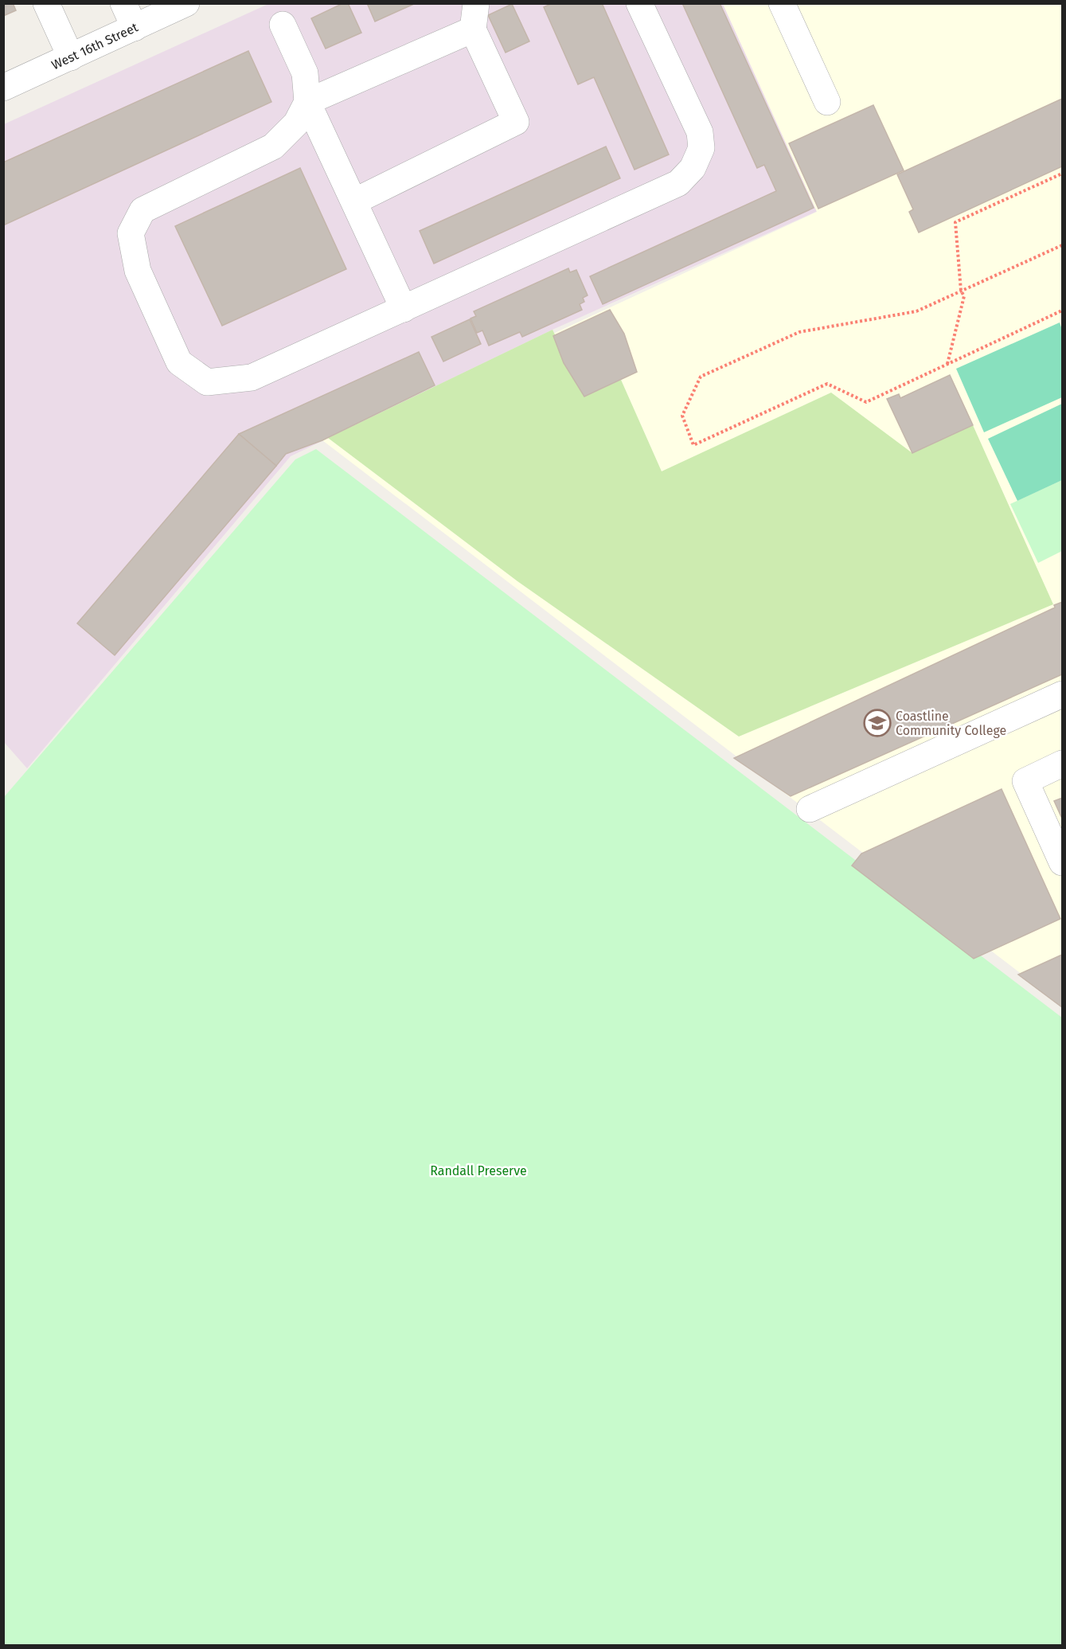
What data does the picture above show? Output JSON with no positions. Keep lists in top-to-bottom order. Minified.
{"streets":{"street":["West 16th Street"]},"parks":["Randall Preserve"],"places":{"school or university":["Coastline Community College"]}}
